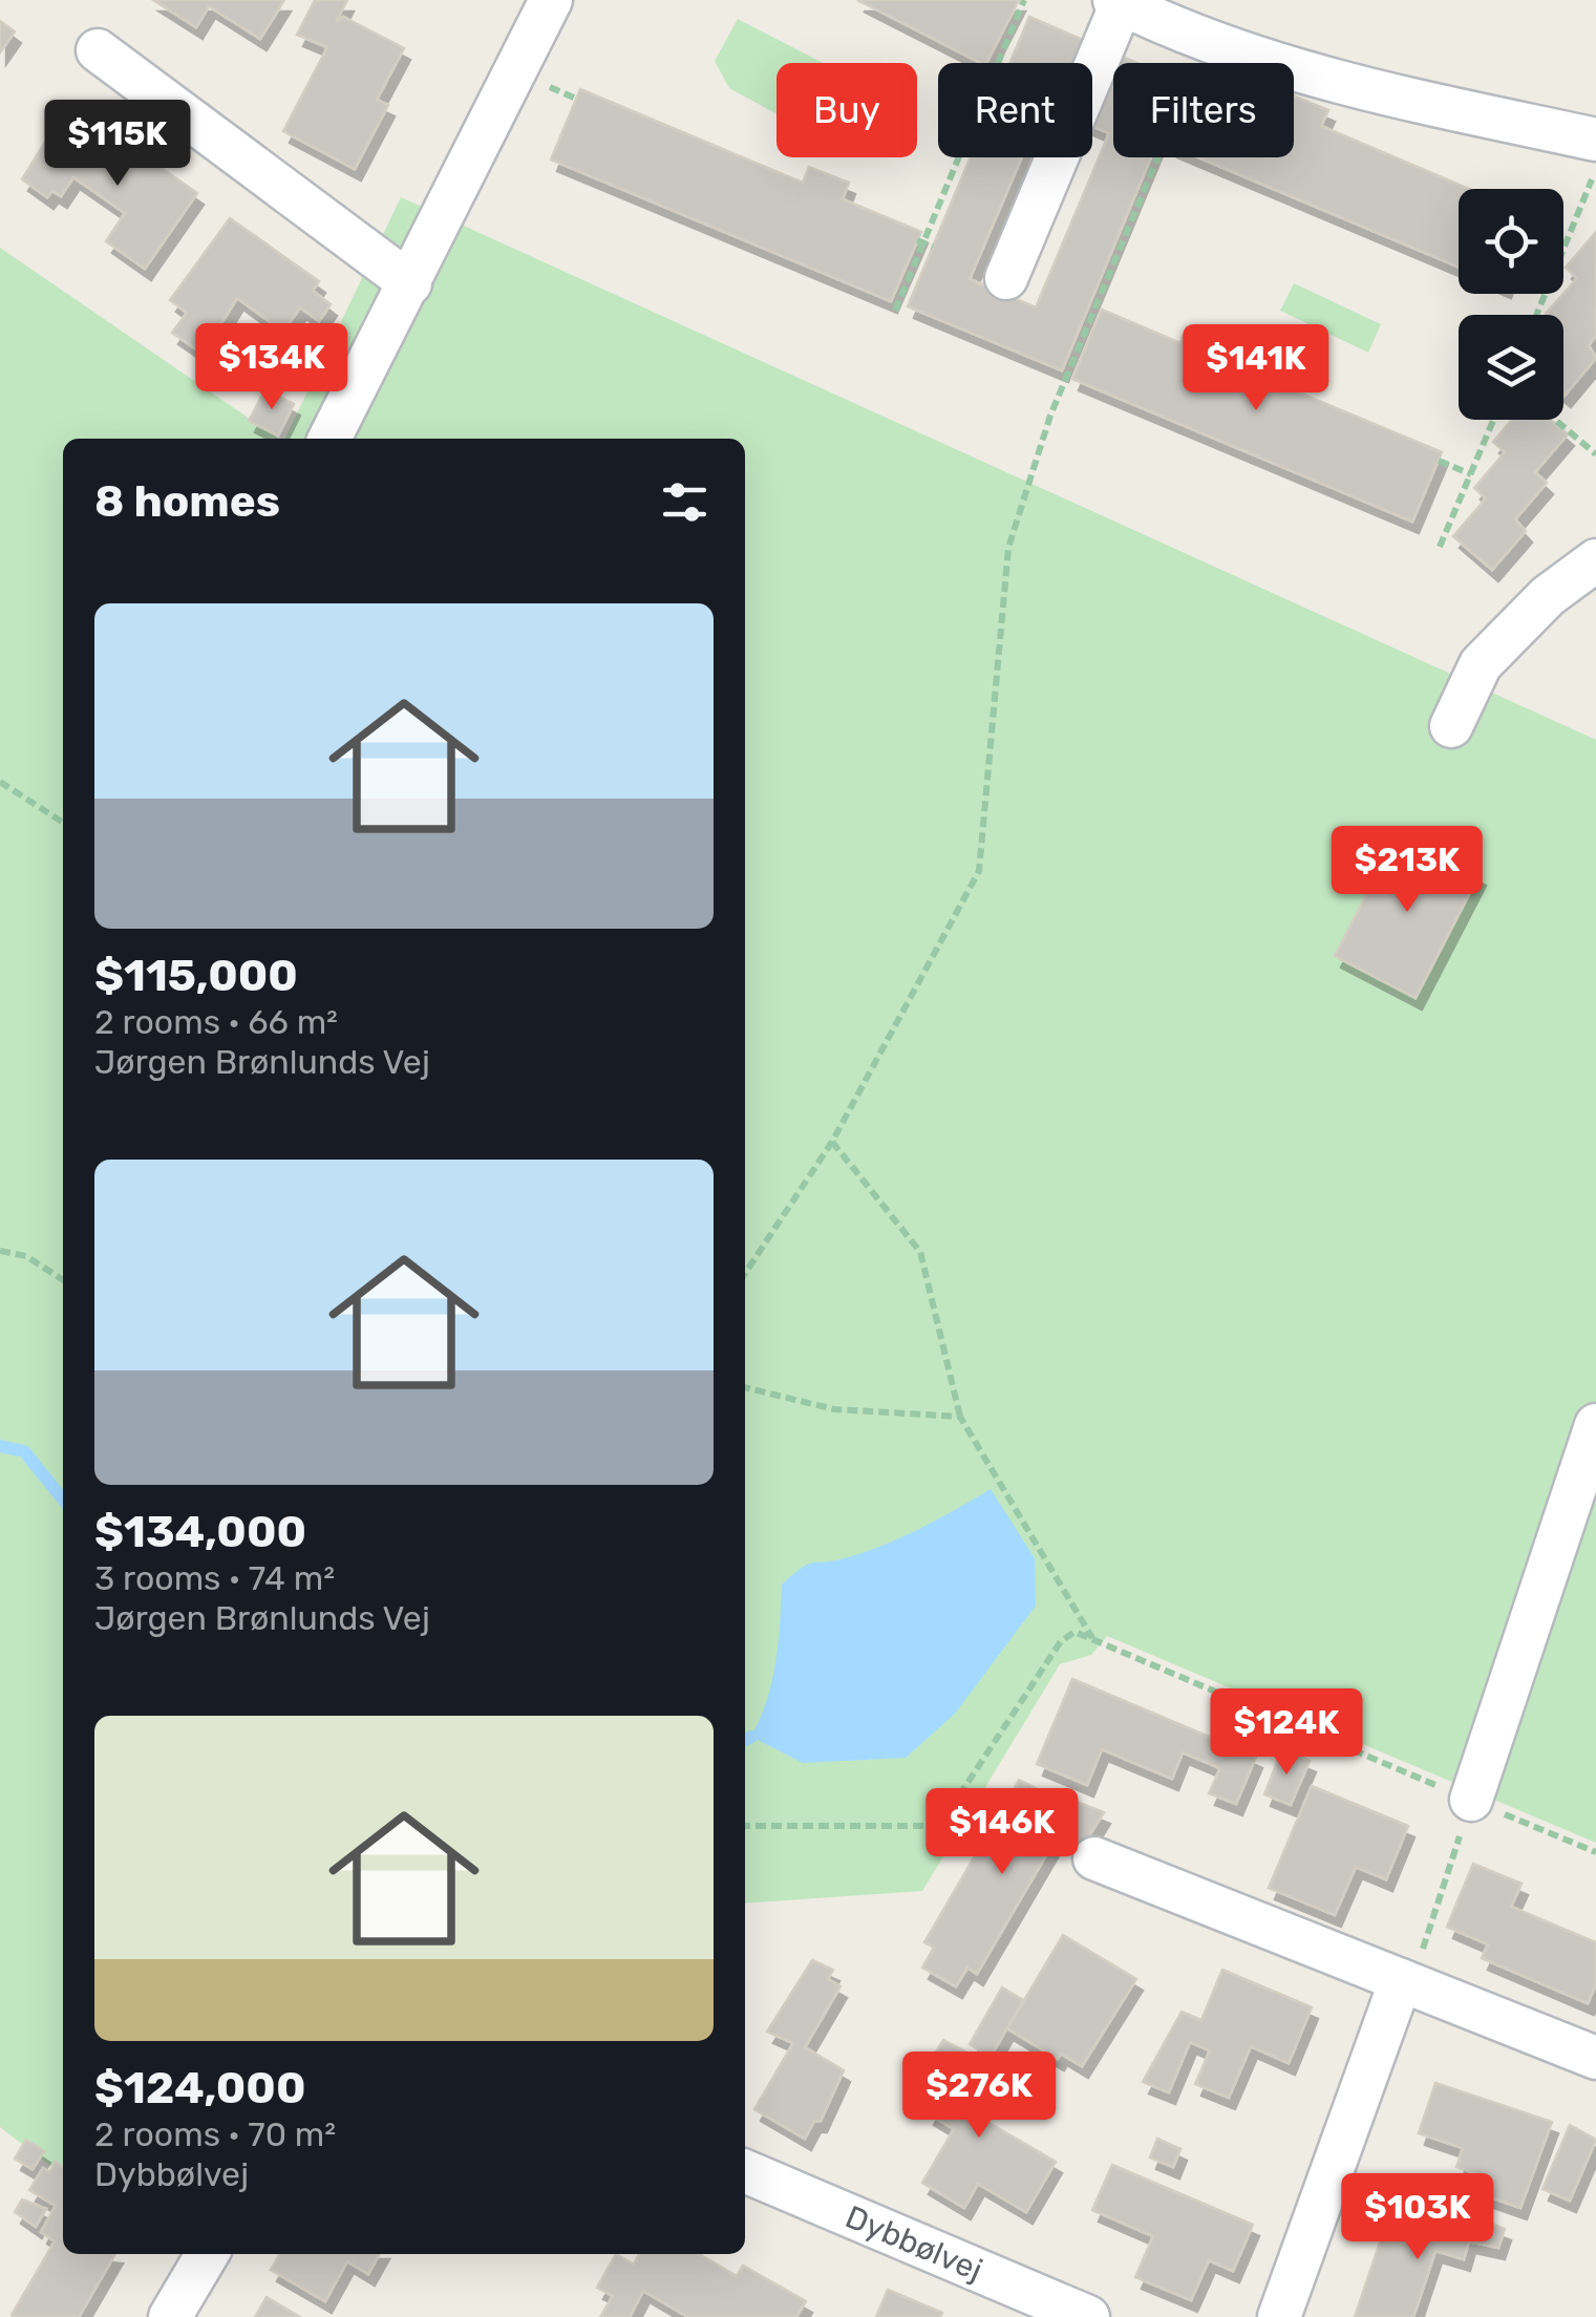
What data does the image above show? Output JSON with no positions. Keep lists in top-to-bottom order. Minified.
{"streets":{"street":["Dybbølvej"]},"page":{"chip":["Buy","Rent","Filters"],"price":["$115K","$134K","$141K","$213K","$124K","$146K","$276K","$103K"],"heading":"8 homes","list":[{"name":"$115,000","note":"2 rooms · 66 m² · Jørgen Brønlunds Vej"},{"name":"$134,000","note":"3 rooms · 74 m² · Jørgen Brønlunds Vej"},{"name":"$124,000","note":"2 rooms · 70 m² · Dybbølvej"}]}}
